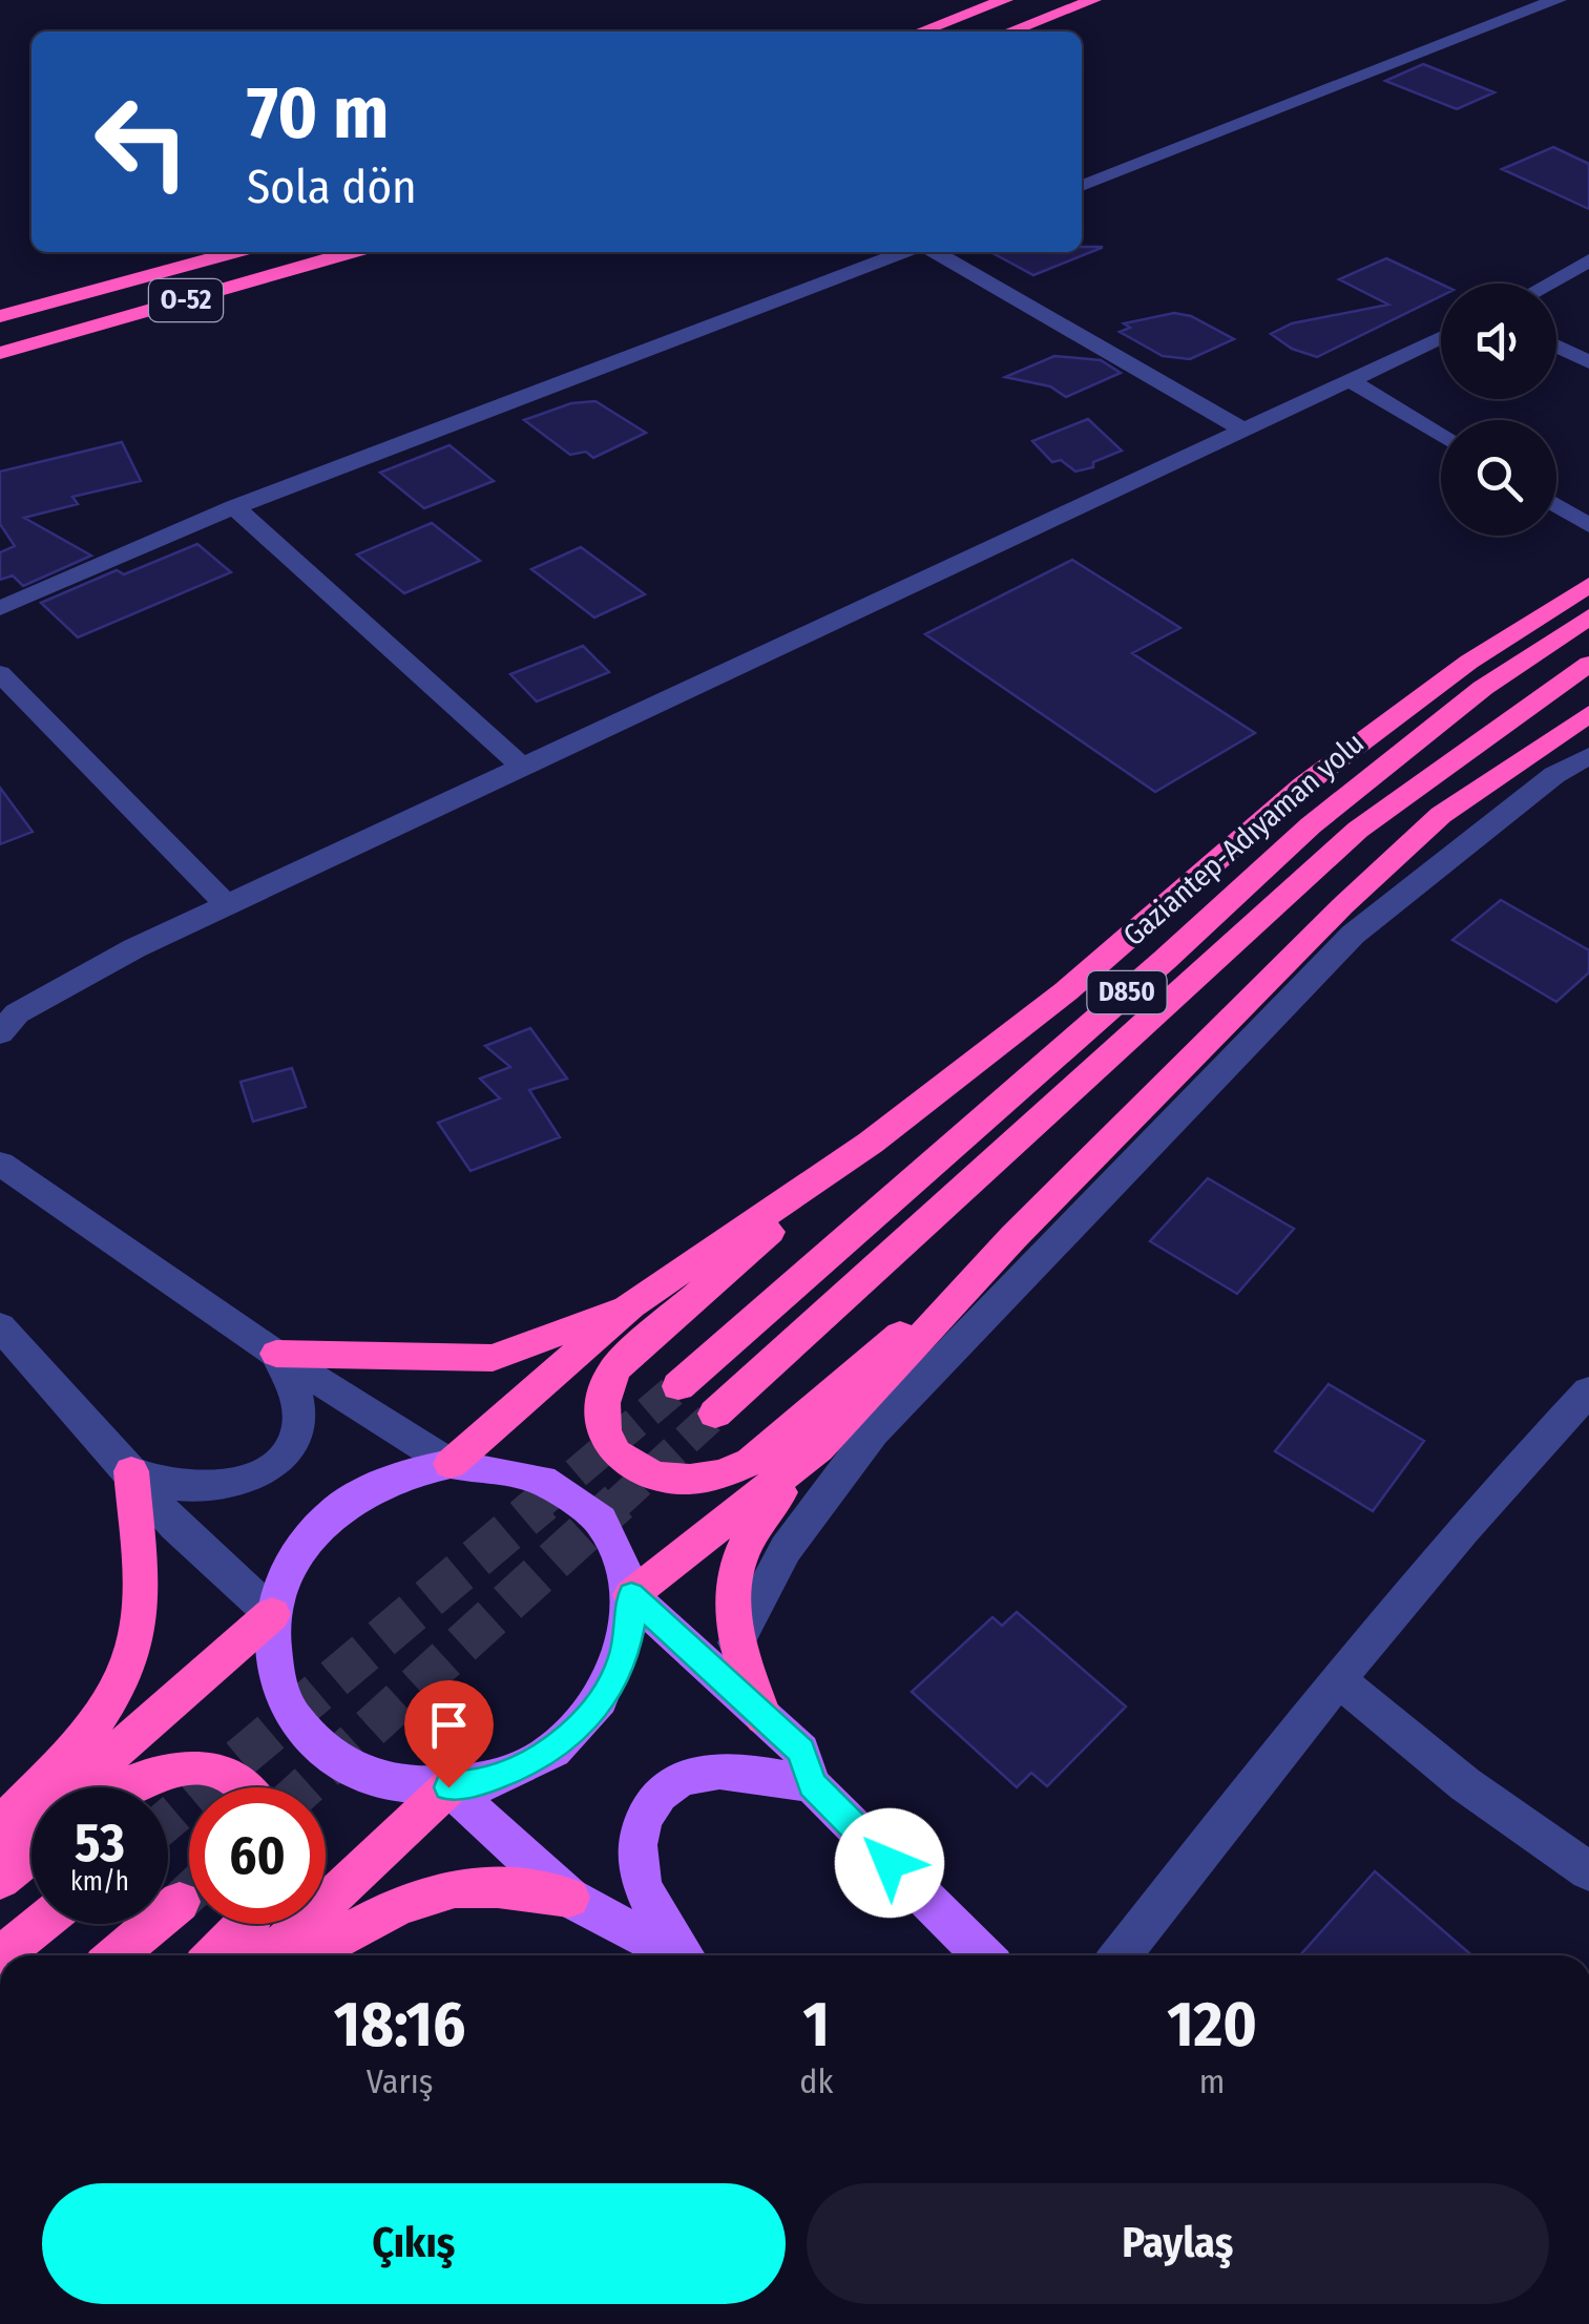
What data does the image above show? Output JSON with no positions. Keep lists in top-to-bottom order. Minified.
{"streets":{"highway":["O-52","Gaziantep-Adıyaman yolu","D850"]},"page":{"turn":["70 m","Sola dön"],"speed":"53 km/h","limit":"60","eta":["18:16","Varış","1","dk","120","m"],"buttons":["Çıkış","Paylaş"]}}
